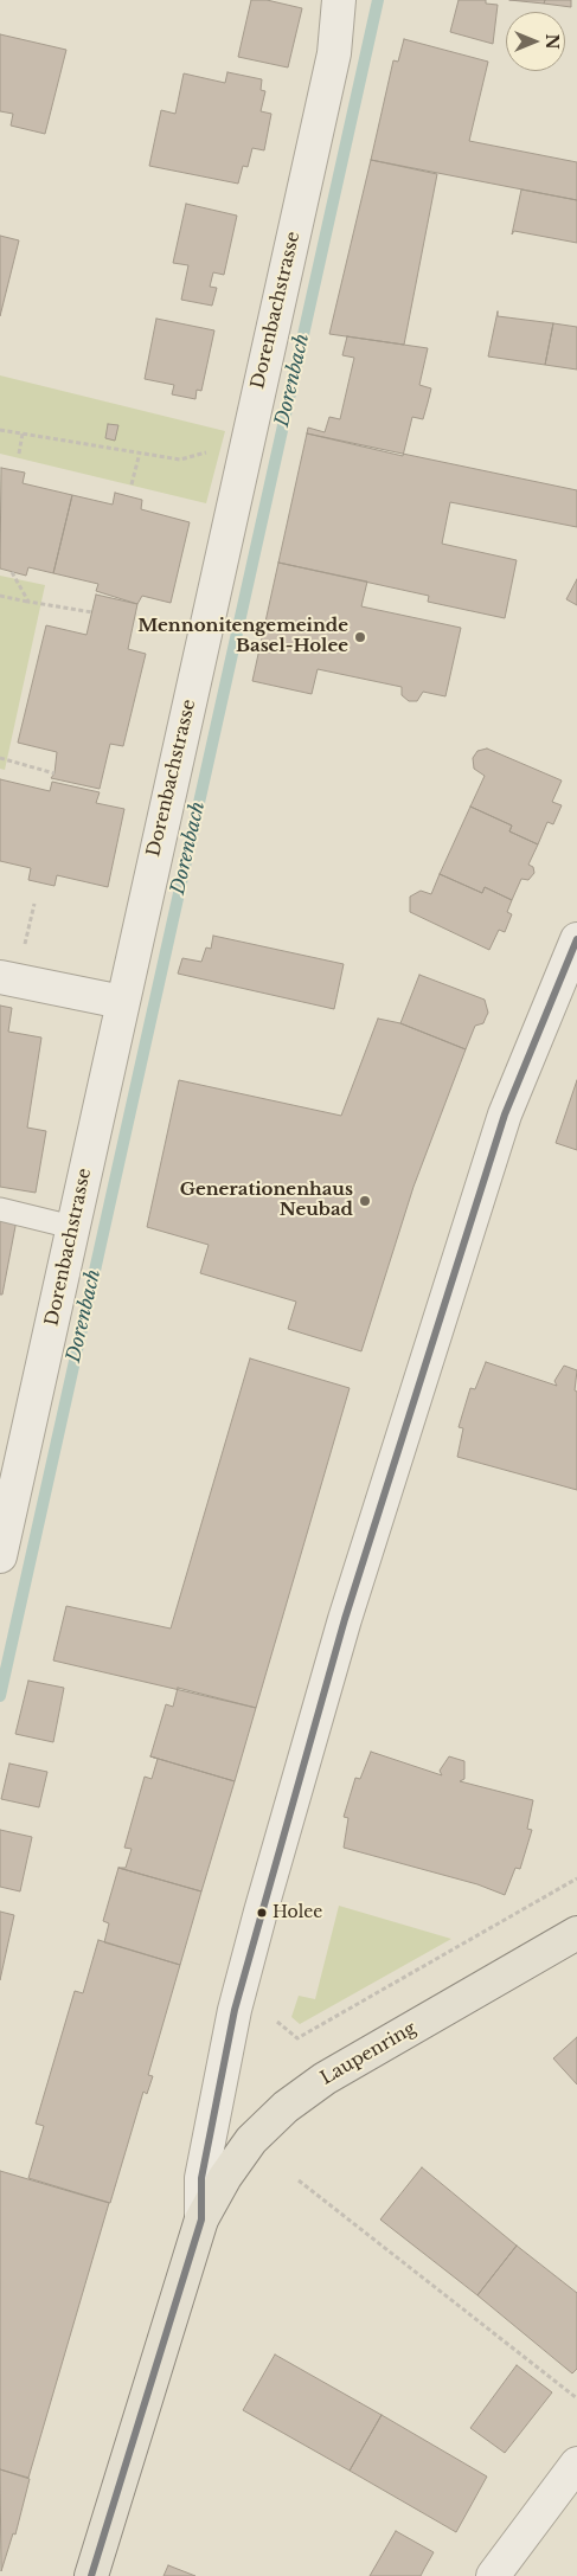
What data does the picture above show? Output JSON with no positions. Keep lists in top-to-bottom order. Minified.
{"streets":{"main road":["Laupenring"],"street":["Dorenbachstrasse"]},"water":["Dorenbach"],"places":["Mennonitengemeinde Basel-Holee","Generationenhaus Neubad","Holee"],"north":"right"}
